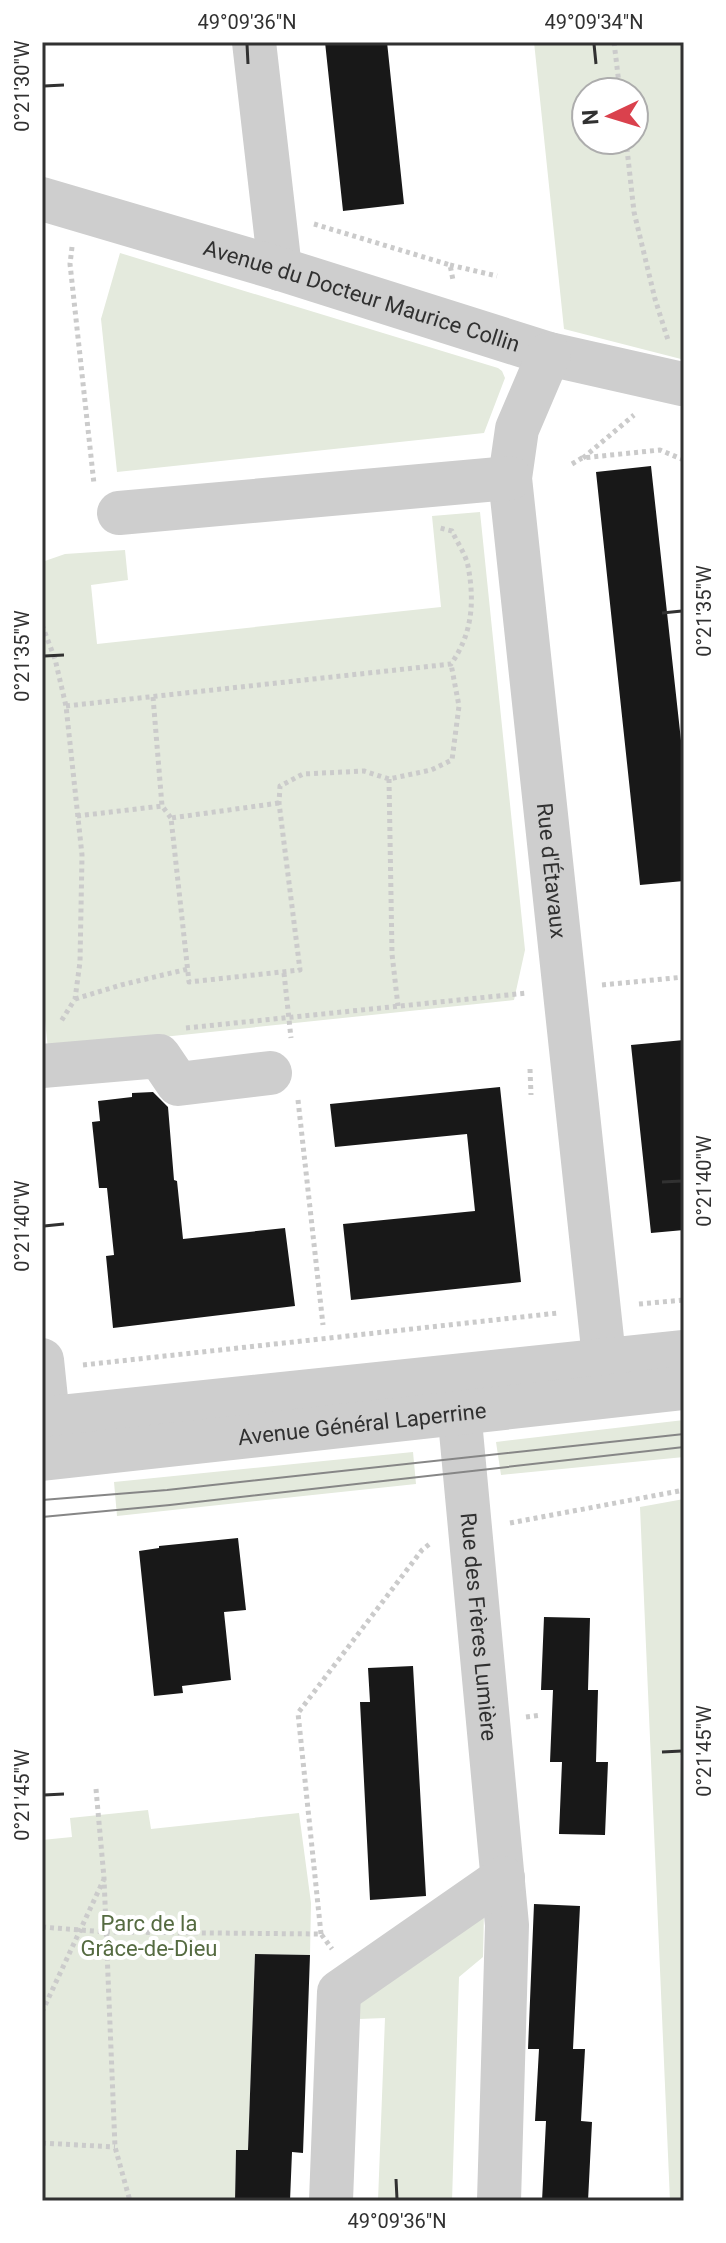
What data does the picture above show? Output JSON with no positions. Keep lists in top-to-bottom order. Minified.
{"streets":{"street":["Avenue du Docteur Maurice Collin","Rue d'Étavaux","Avenue Général Laperrine","Rue des Frères Lumière"]},"crossings":[["Avenue du Docteur Maurice Collin","Rue d'Étavaux"],["Rue d'Étavaux","Avenue Général Laperrine"],["Avenue Général Laperrine","Rue des Frères Lumière"]],"parks":["Parc de la Grâce-de-Dieu"],"north":"left","coordinates":["49°09'36\"N","49°09'34\"N","0°21'30\"W","0°21'35\"W","0°21'40\"W","0°21'45\"W"]}
